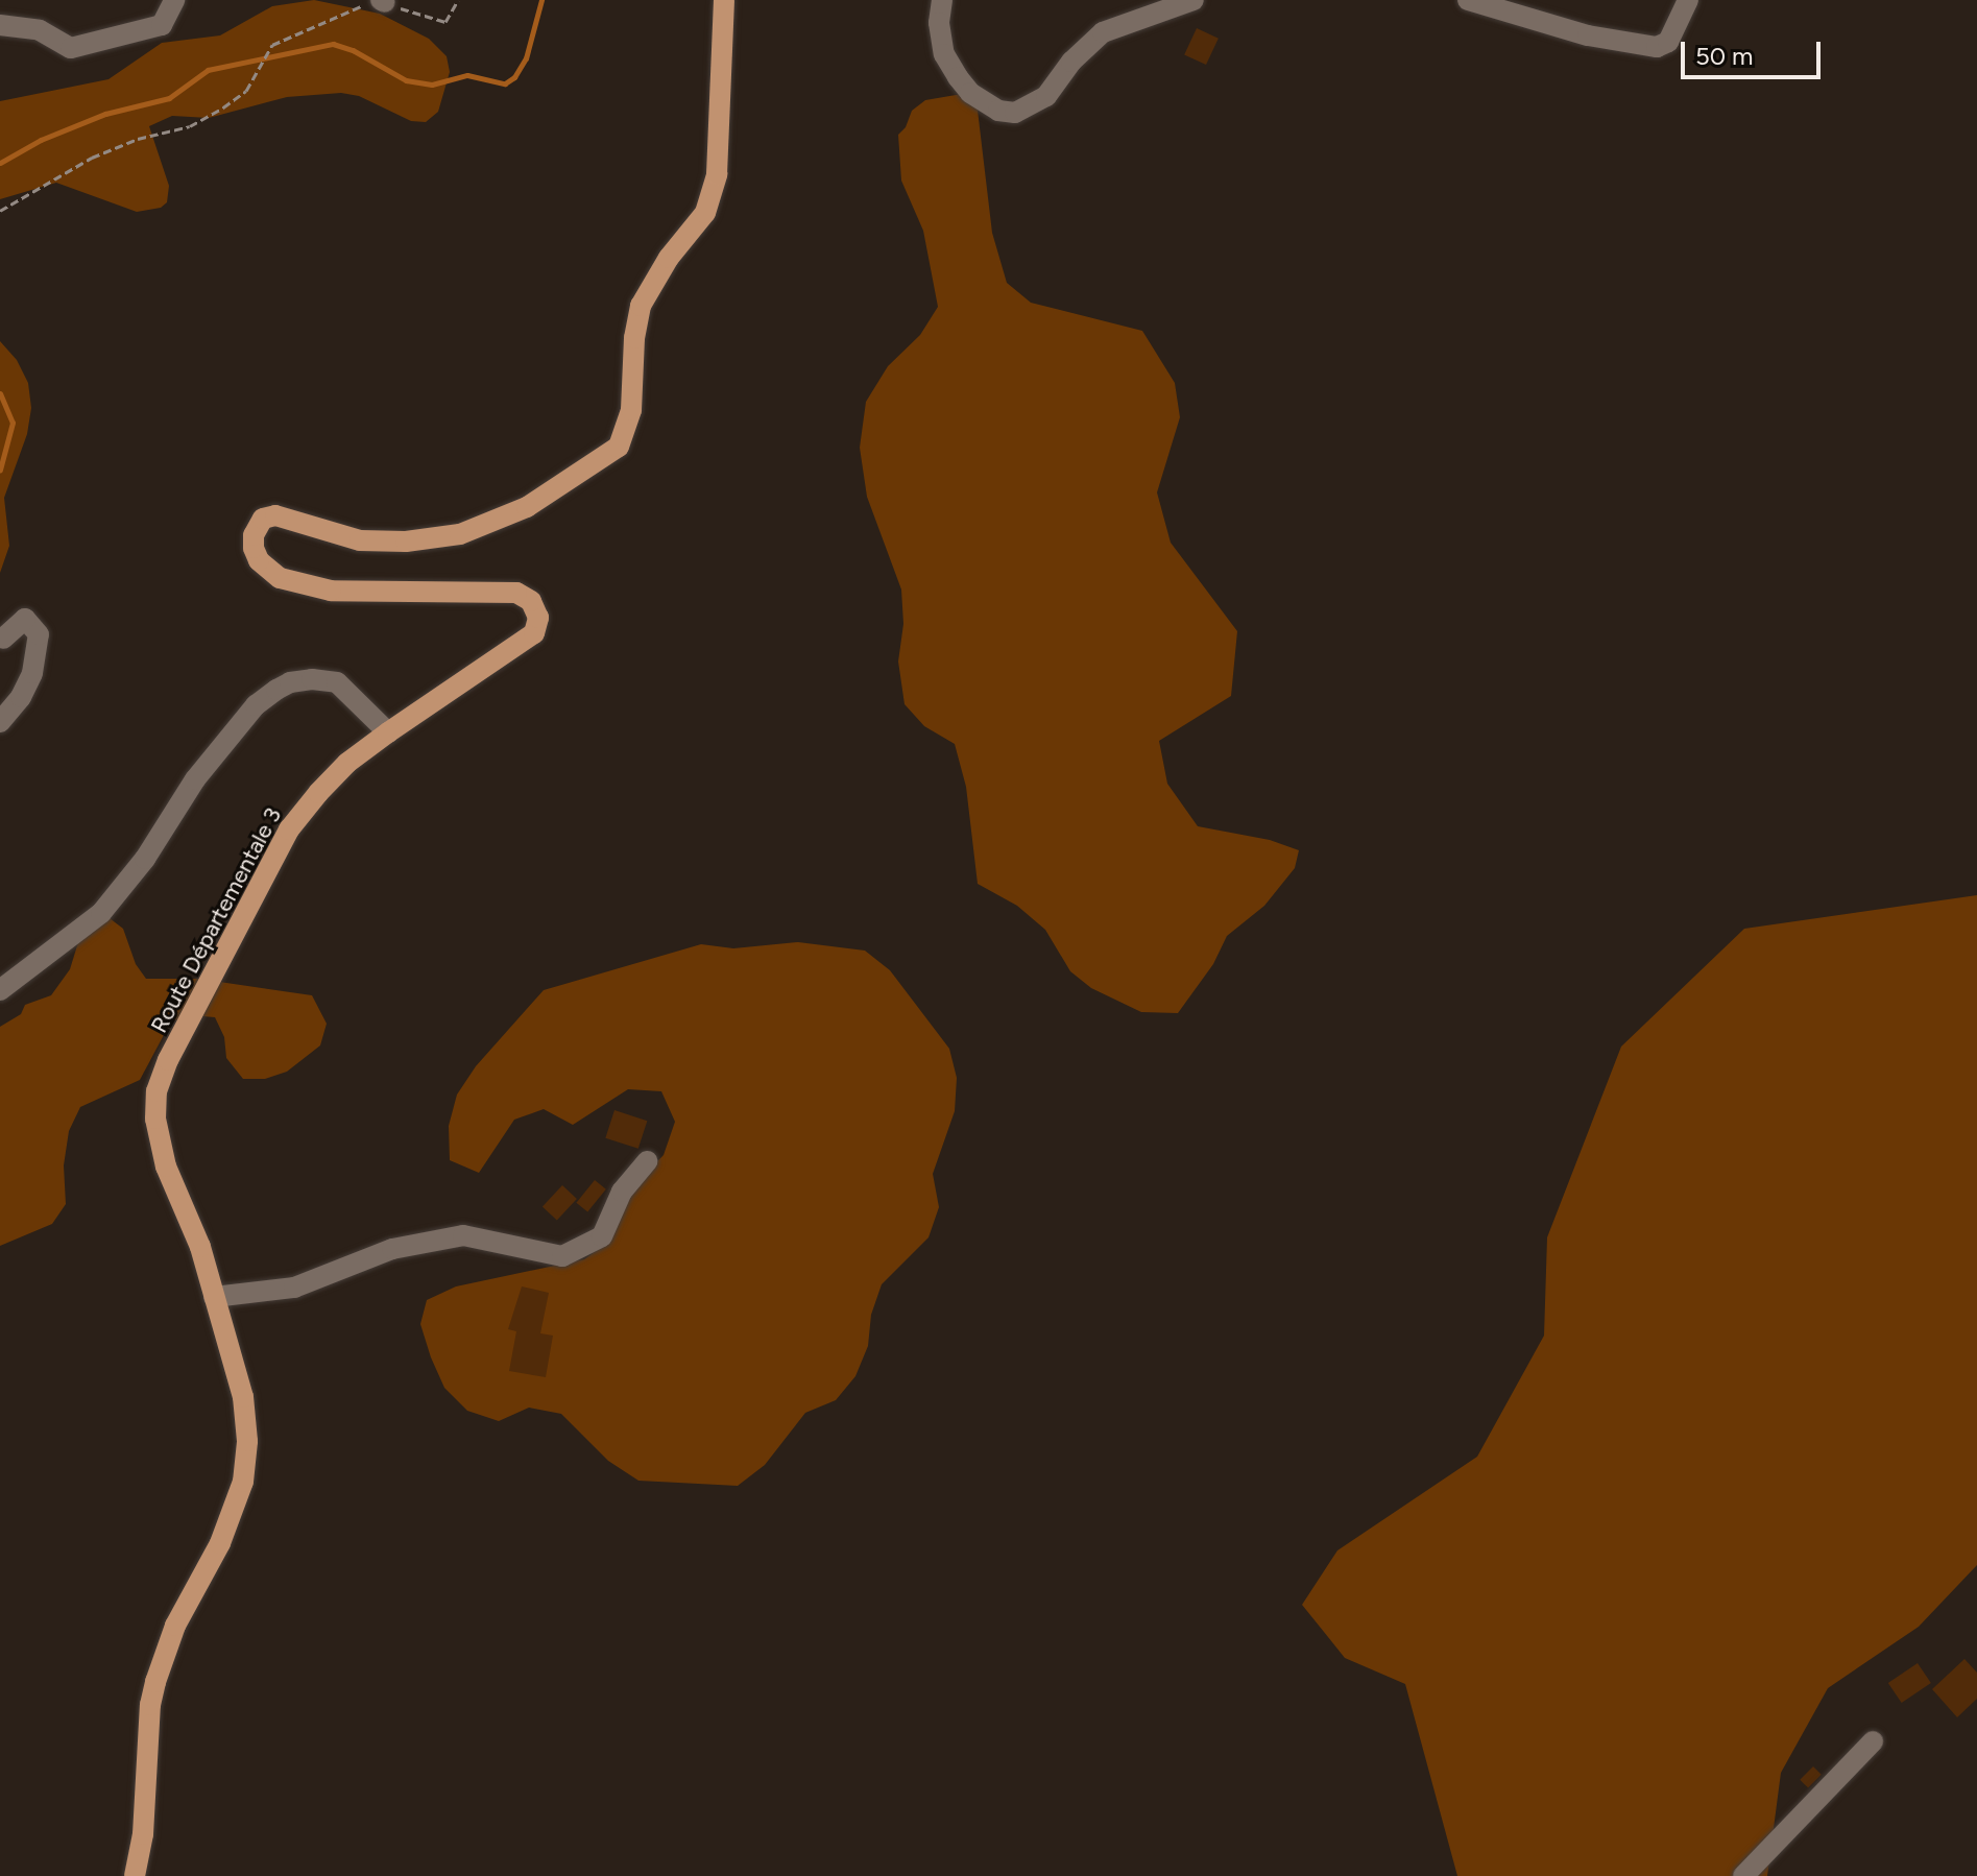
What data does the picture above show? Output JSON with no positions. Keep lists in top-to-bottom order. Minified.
{"streets":{"main road":["Route Départementale 3"]},"scale_bar":"50 m"}
